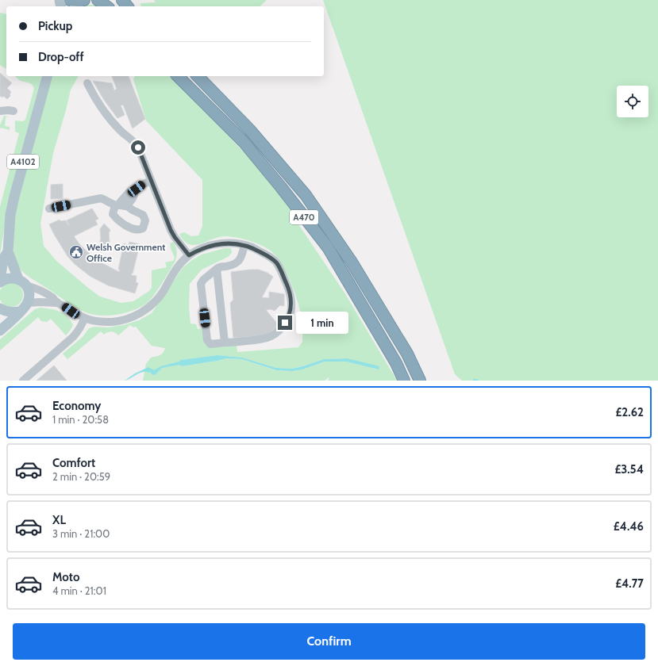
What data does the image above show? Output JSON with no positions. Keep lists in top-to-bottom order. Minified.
{"streets":{"highway":["A470"],"main road":["A4102"]},"places":{"public building":["Welsh Government Office"]},"page":{"banner":["Pickup","Drop-off"],"bubble":"1 min","list":[{"name":"Economy","note":"1 min · 20:58","value":"£2.62"},{"name":"Comfort","note":"2 min · 20:59","value":"£3.54"},{"name":"XL","note":"3 min · 21:00","value":"£4.46"},{"name":"Moto","note":"4 min · 21:01","value":"£4.77"}],"buttons":"Confirm"}}
